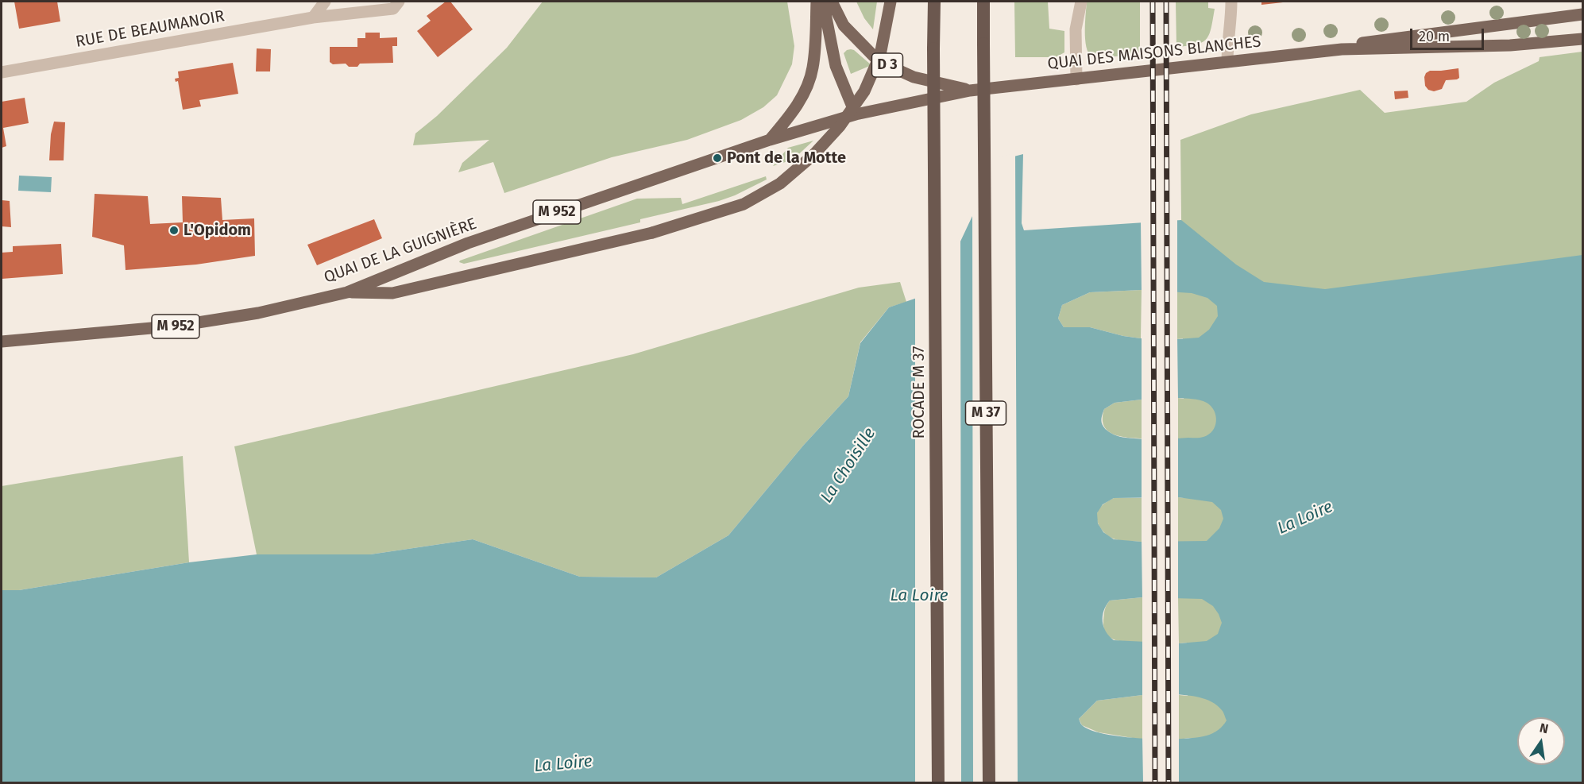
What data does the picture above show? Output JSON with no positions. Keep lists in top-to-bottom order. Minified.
{"streets":{"highway":["ROCADE M 37","M 37"],"main road":["QUAI DES MAISONS BLANCHES","D 3","M 952","QUAI DE LA GUIGNIÈRE"],"street":["RUE DE BEAUMANOIR"]},"crossings":[["QUAI DES MAISONS BLANCHES","D 3"],["QUAI DES MAISONS BLANCHES","M 952"],["D 3","M 952"],["M 952","QUAI DE LA GUIGNIÈRE"]],"water":["La Choisille","La Loire"],"places":["Pont de la Motte","L'Opidom"],"scale_bar":"20 m","north":"top"}
